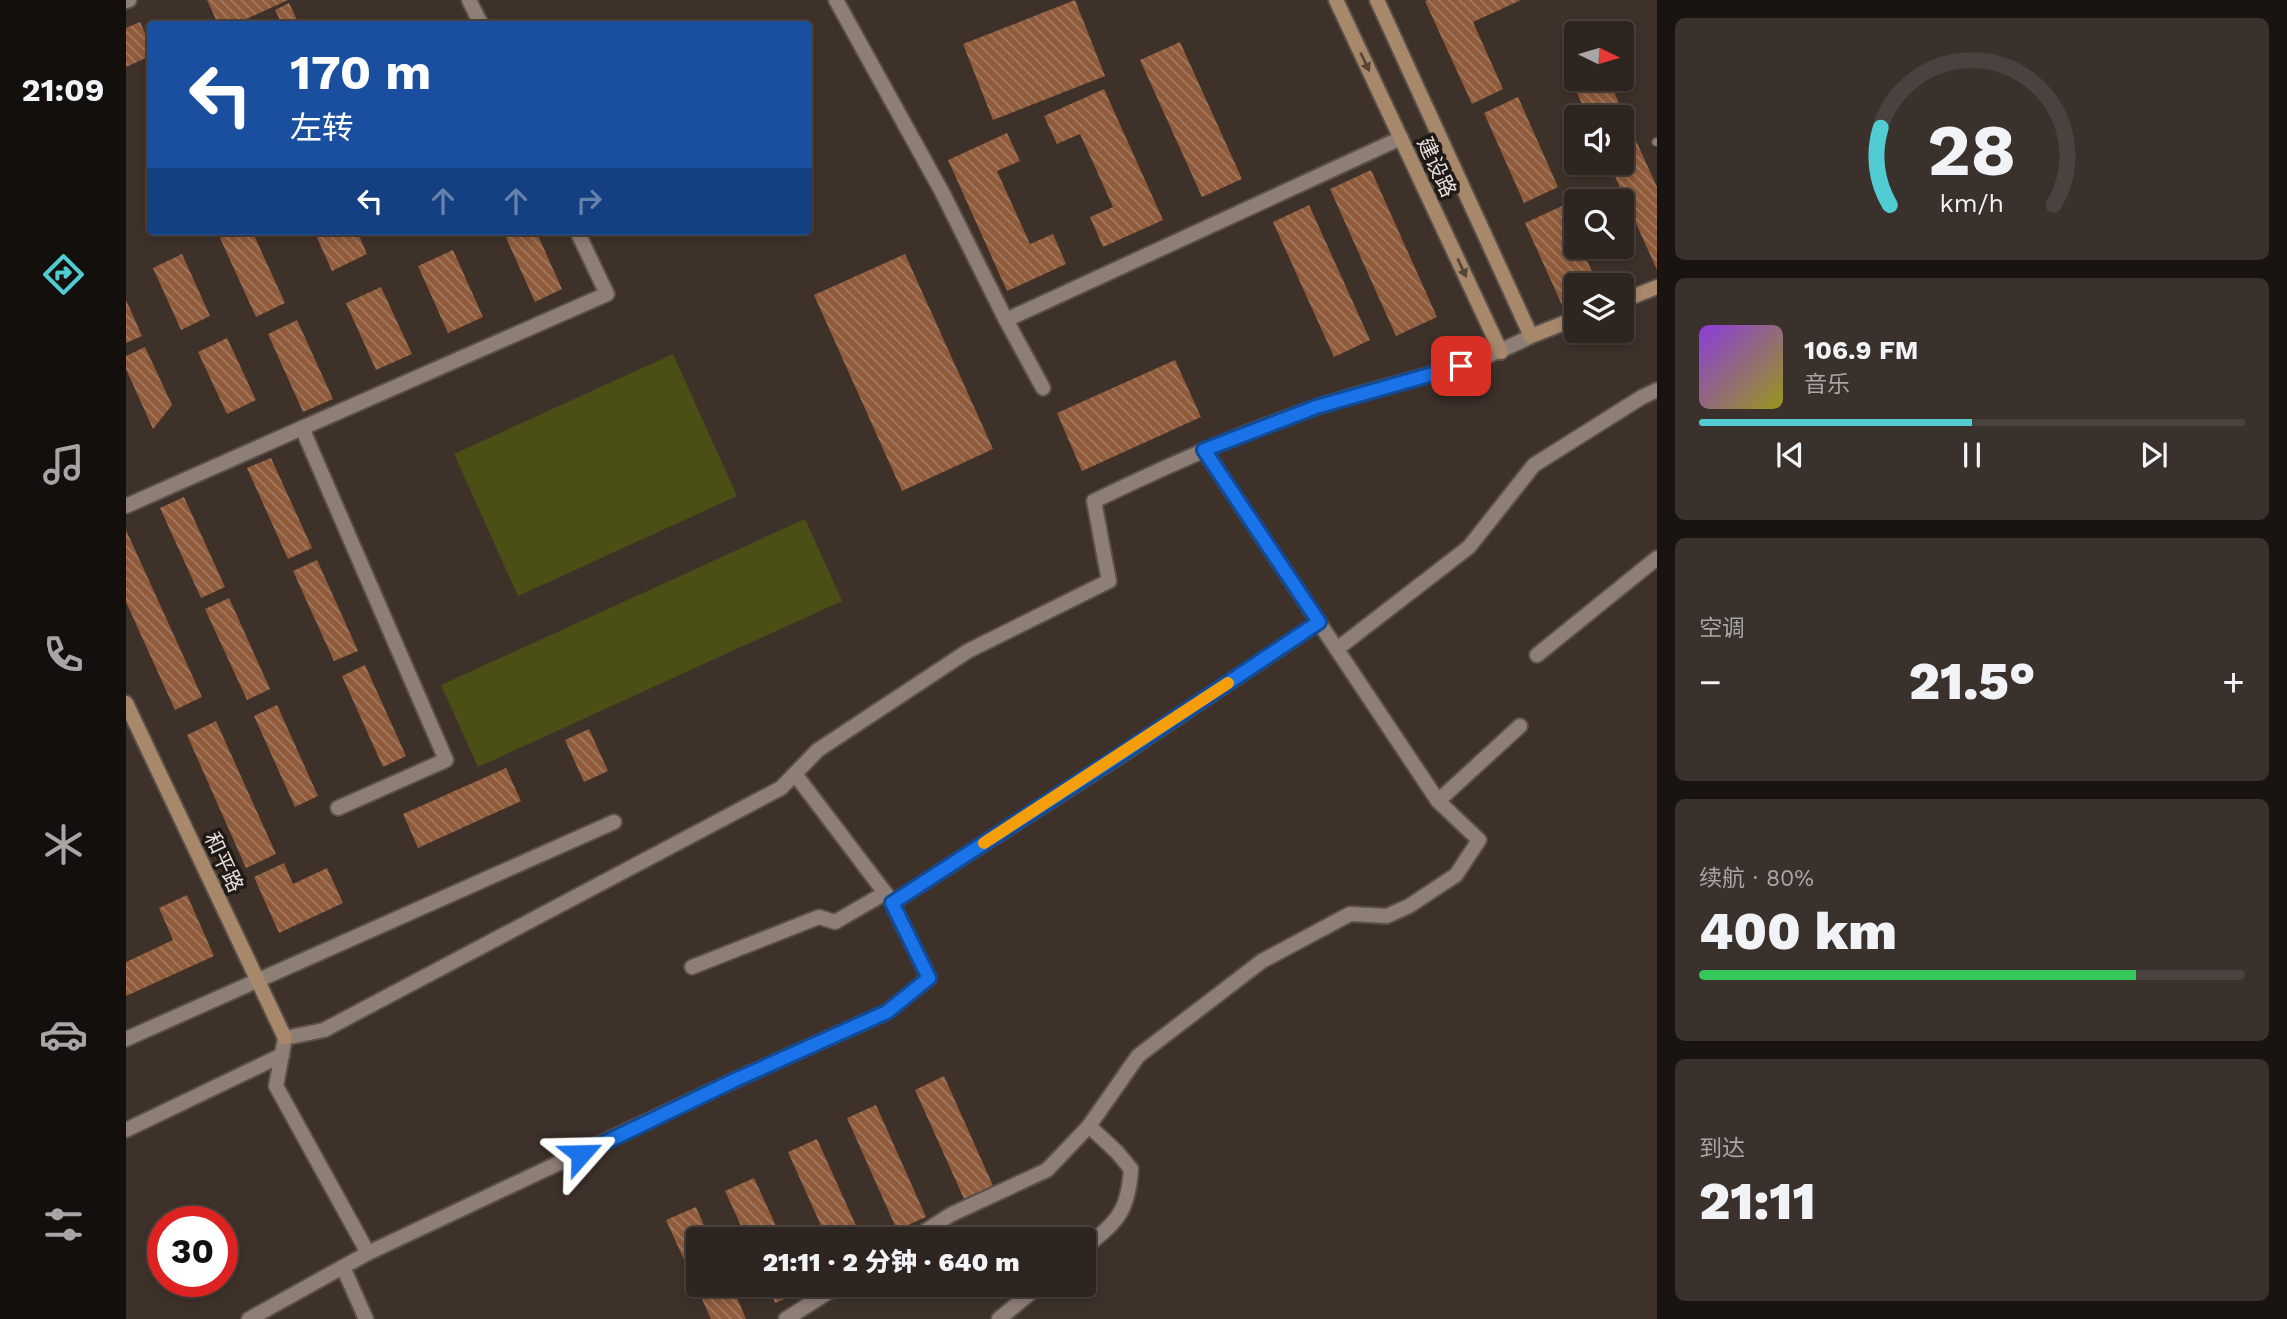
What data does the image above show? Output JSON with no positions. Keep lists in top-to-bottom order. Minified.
{"streets":{"street":["建设路","和平路"]},"north":"right","page":{"tabs":"21:09","turn":["170 m","左转"],"song":["106.9 FM","音乐"],"tile":["空调",["续航 · 80%","400 km"],["到达","21:11"]],"heat":["−","21.5°","+"],"limit":"30","trip":"21:11 · 2 分钟 · 640 m","gauge":["28","km/h"]}}
